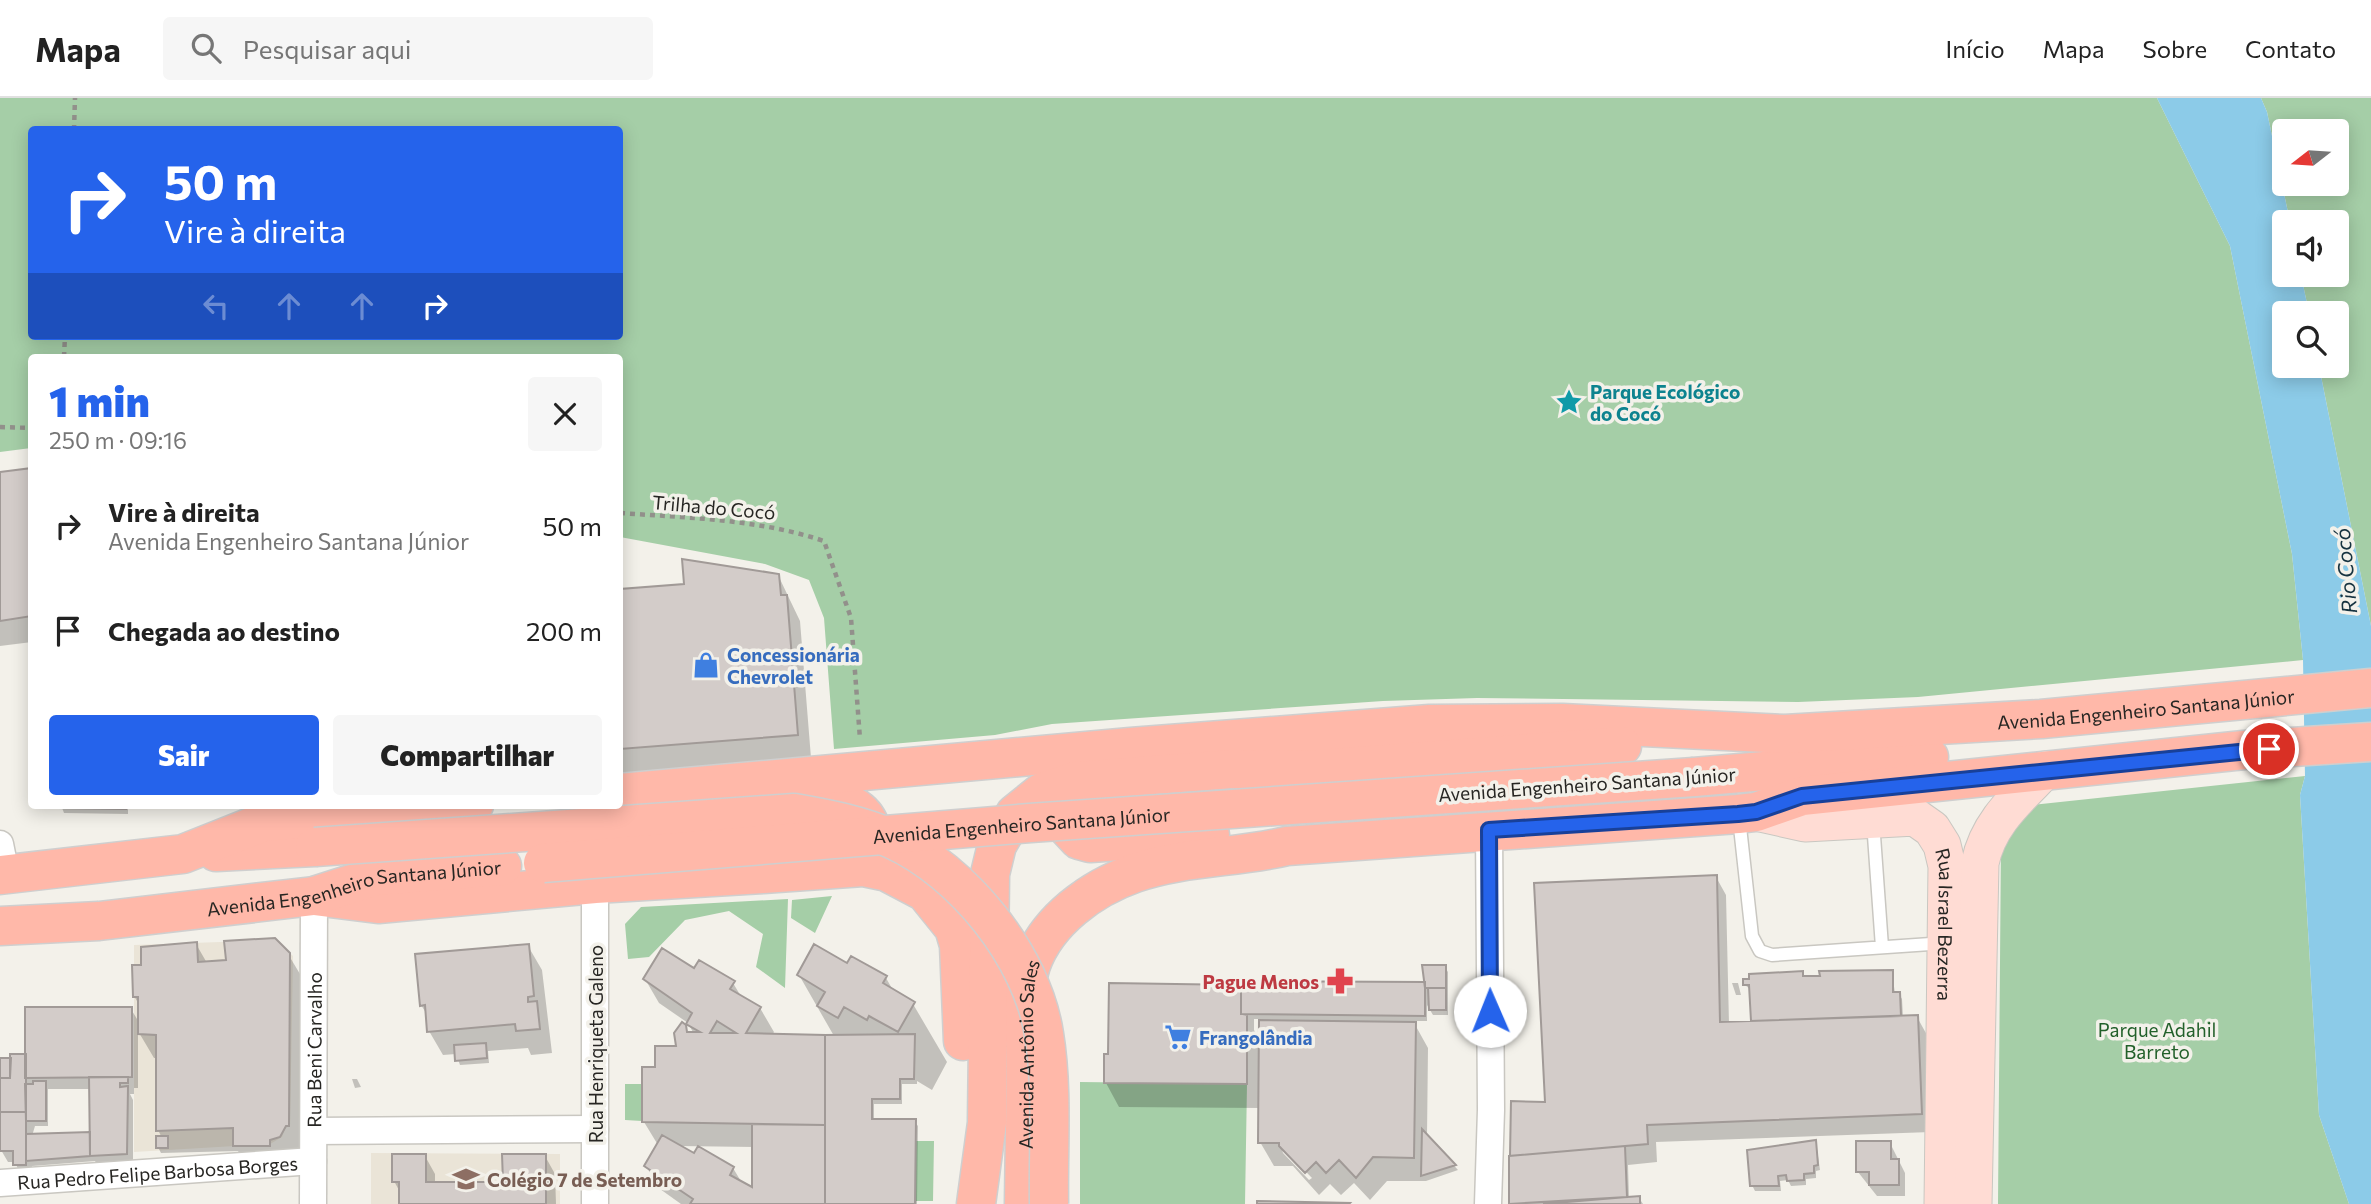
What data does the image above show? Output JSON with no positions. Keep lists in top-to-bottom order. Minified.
{"streets":{"main road":["Avenida Engenheiro Santana Júnior","Avenida Antônio Sales"],"street":["Rua Israel Bezerra","Rua Henriqueta Galeno","Rua Beni Carvalho","Rua Pedro Felipe Barbosa Borges"],"path":["Trilha do Cocó"]},"crossings":[["Avenida Engenheiro Santana Júnior","Rua Israel Bezerra"],["Avenida Engenheiro Santana Júnior","Rua Beni Carvalho"],["Avenida Engenheiro Santana Júnior","Avenida Antônio Sales"],["Rua Beni Carvalho","Rua Pedro Felipe Barbosa Borges"]],"water":["Rio Cocó"],"parks":["Parque Adahil Barreto"],"places":{"place":["Parque Ecológico do Cocó"],"shop":["Concessionária Chevrolet"],"pharmacy":["Pague Menos"],"supermarket":["Frangolândia"],"school or university":["Colégio 7 de Setembro"]},"north":"left","page":{"header":"Mapa","search":"Pesquisar aqui","nav":["Início","Mapa","Sobre","Contato"],"turn":["50 m","Vire à direita"],"heading":["1 min","250 m · 09:16"],"list":[{"name":"Vire à direita","note":"Avenida Engenheiro Santana Júnior","value":"50 m"},{"name":"Chegada ao destino","value":"200 m"}],"buttons":["Sair","Compartilhar"]}}
